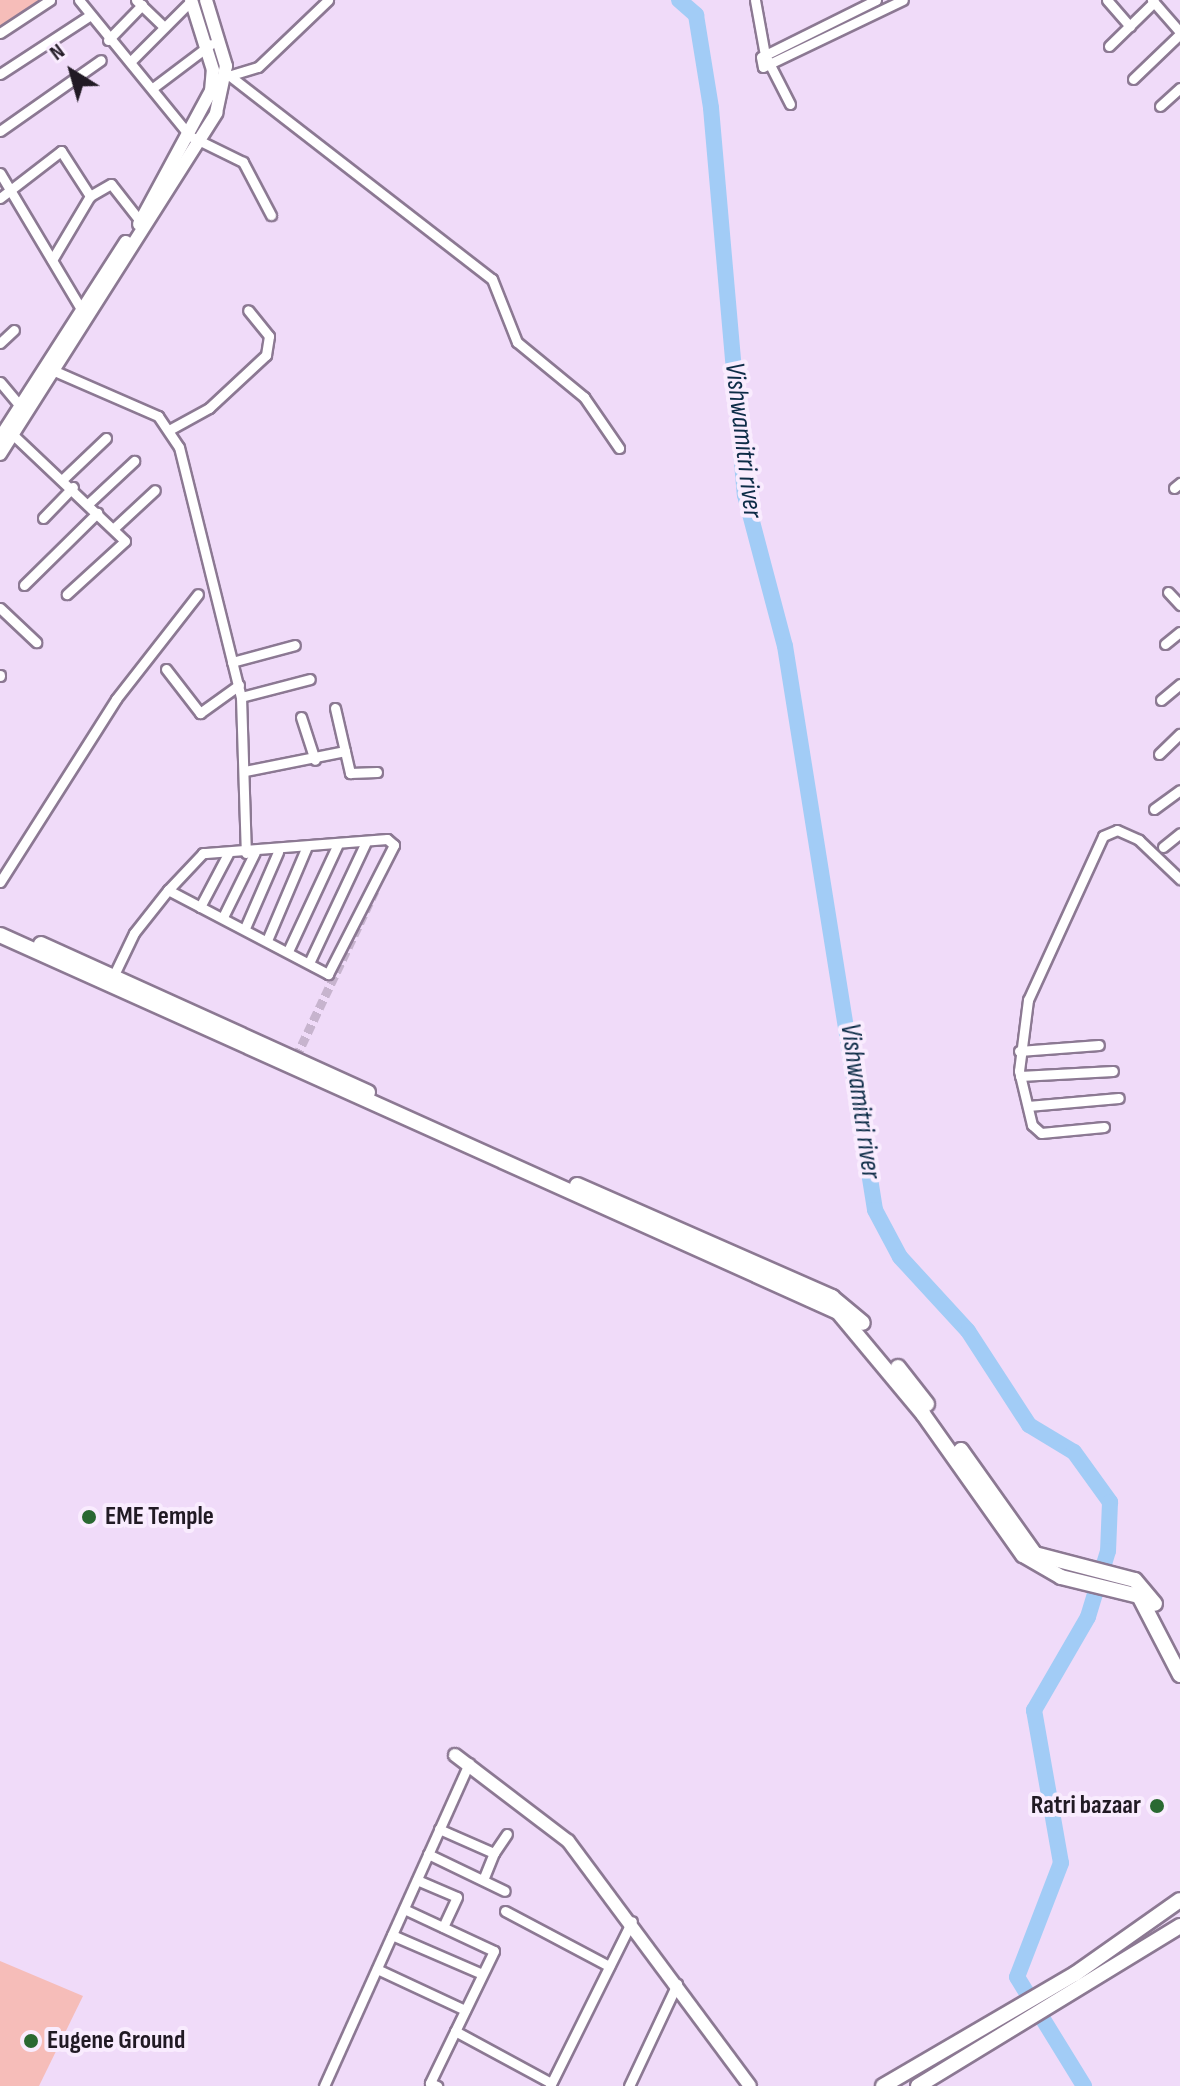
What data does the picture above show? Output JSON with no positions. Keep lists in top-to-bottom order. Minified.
{"water":["Vishwamitri river"],"places":["EME Temple","Ratri bazaar","Eugene Ground"],"north":"top left"}
